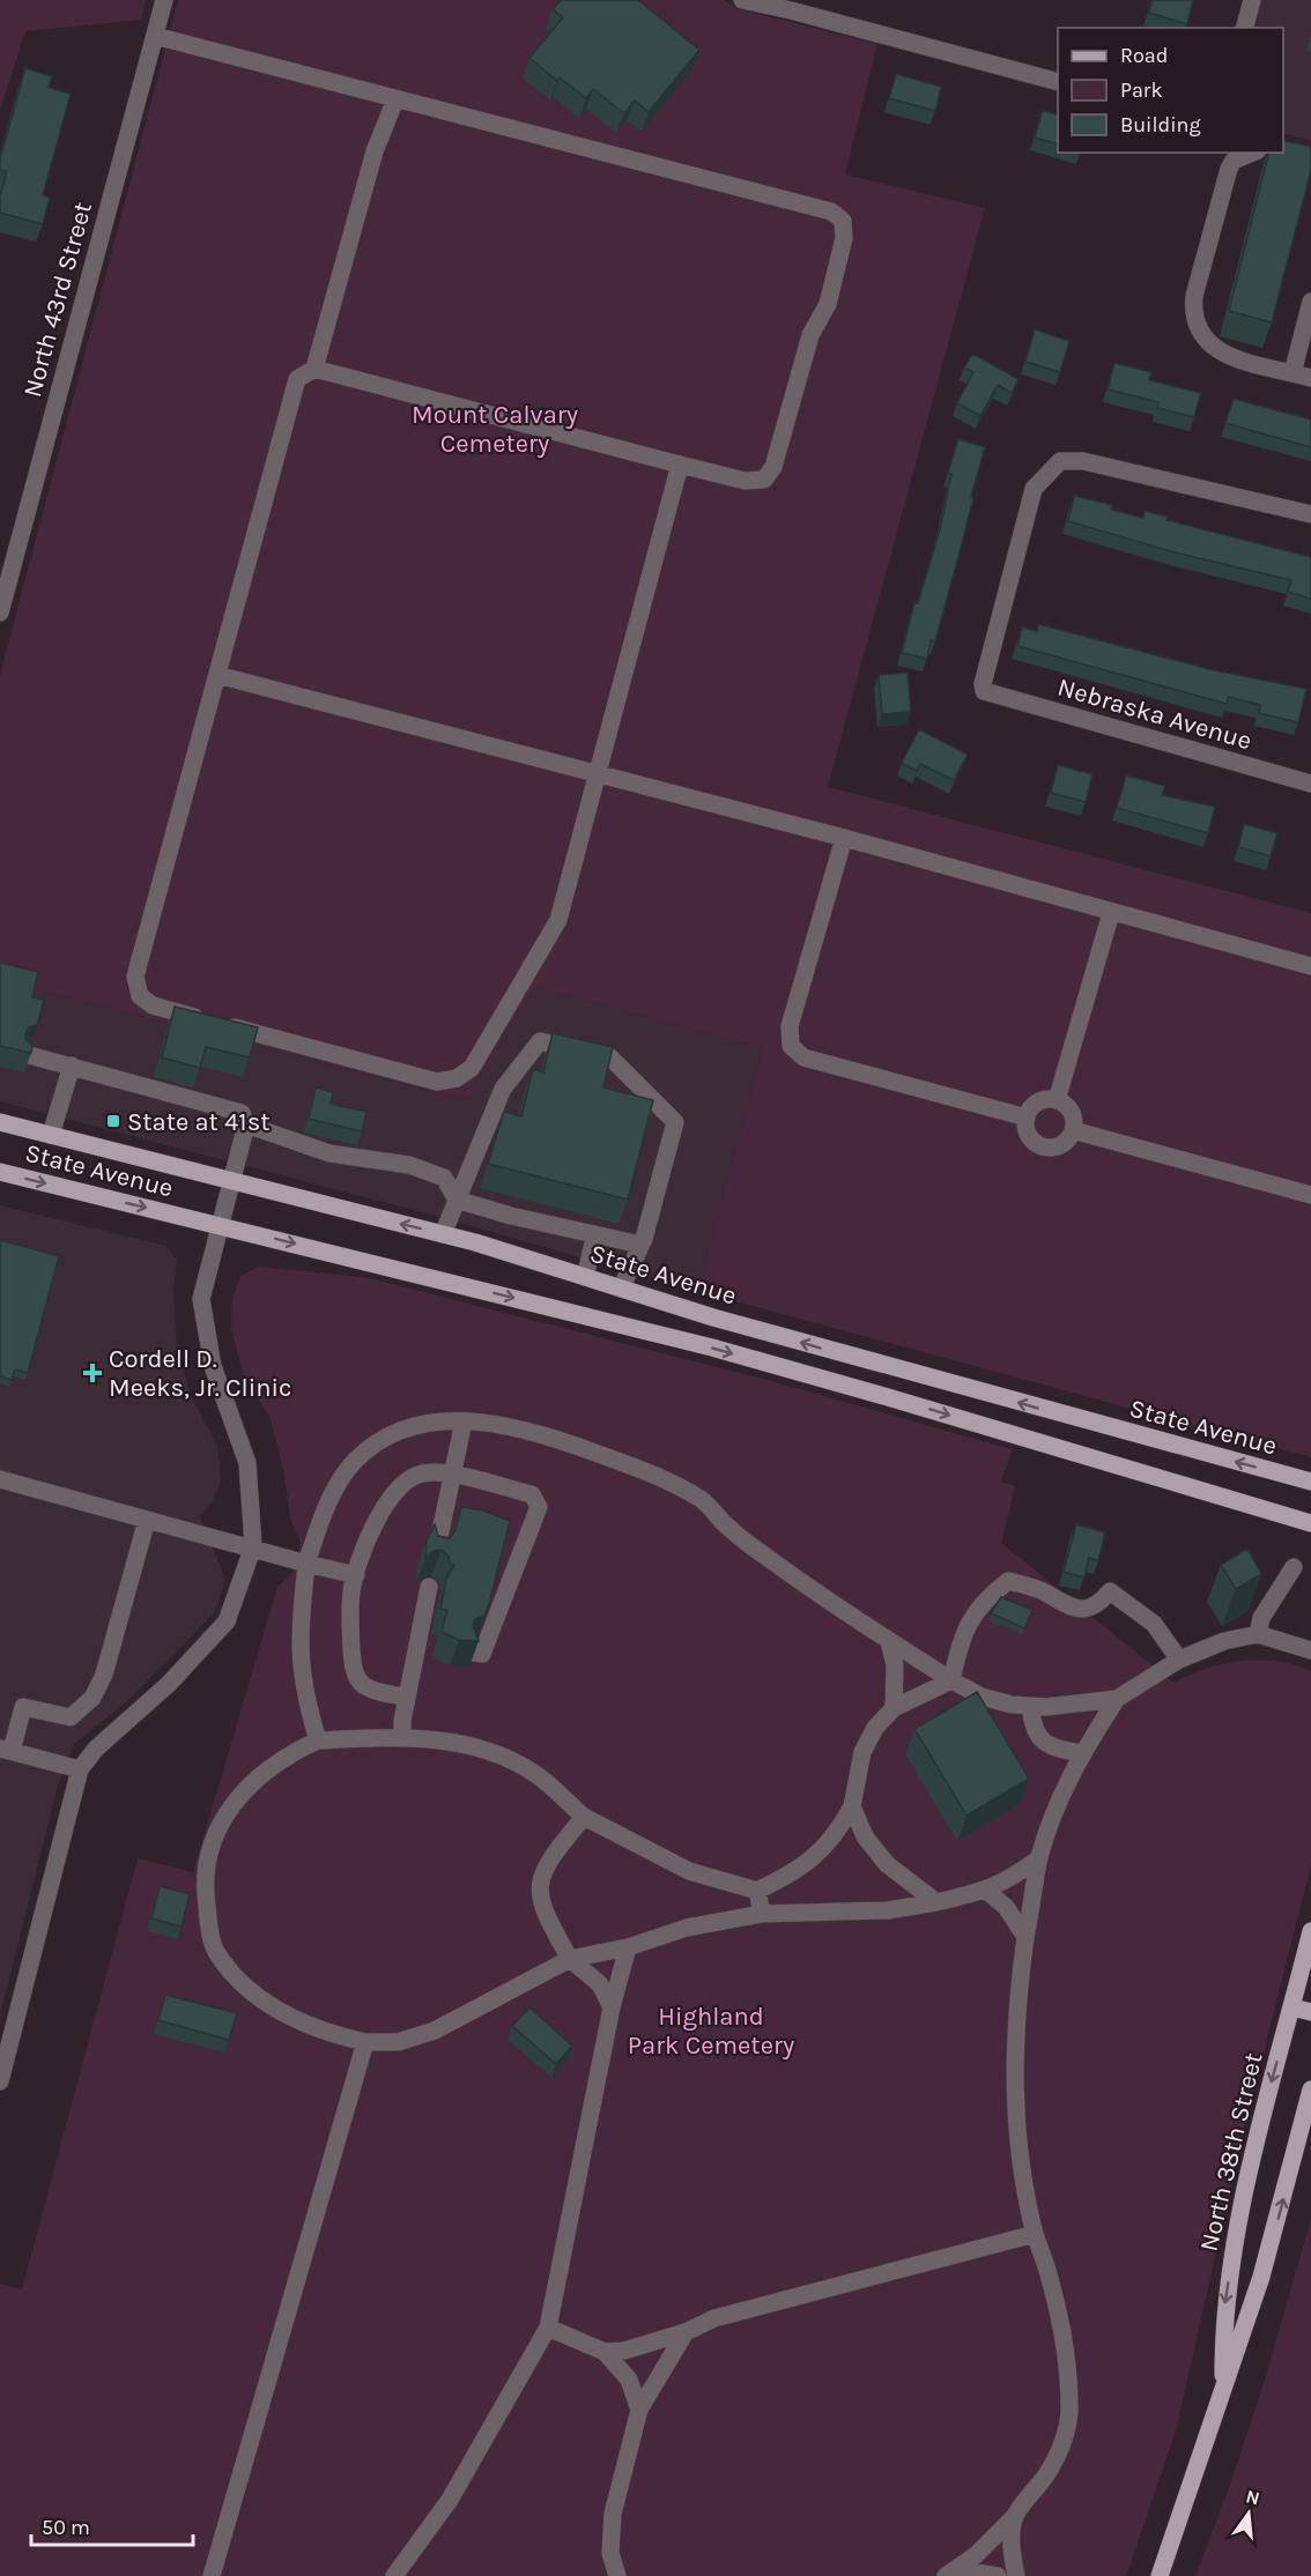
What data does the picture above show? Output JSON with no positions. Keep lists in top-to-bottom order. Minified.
{"streets":{"main road":["State Avenue","North 38th Street"],"street":["North 43rd Street","Nebraska Avenue"]},"parks":["Mount Calvary Cemetery","Highland Park Cemetery"],"places":{"transit":["State at 41st"],"health":["Cordell D. Meeks, Jr. Clinic"]},"legend":["Road","Park","Building"],"scale_bar":"50 m","north":"top"}
